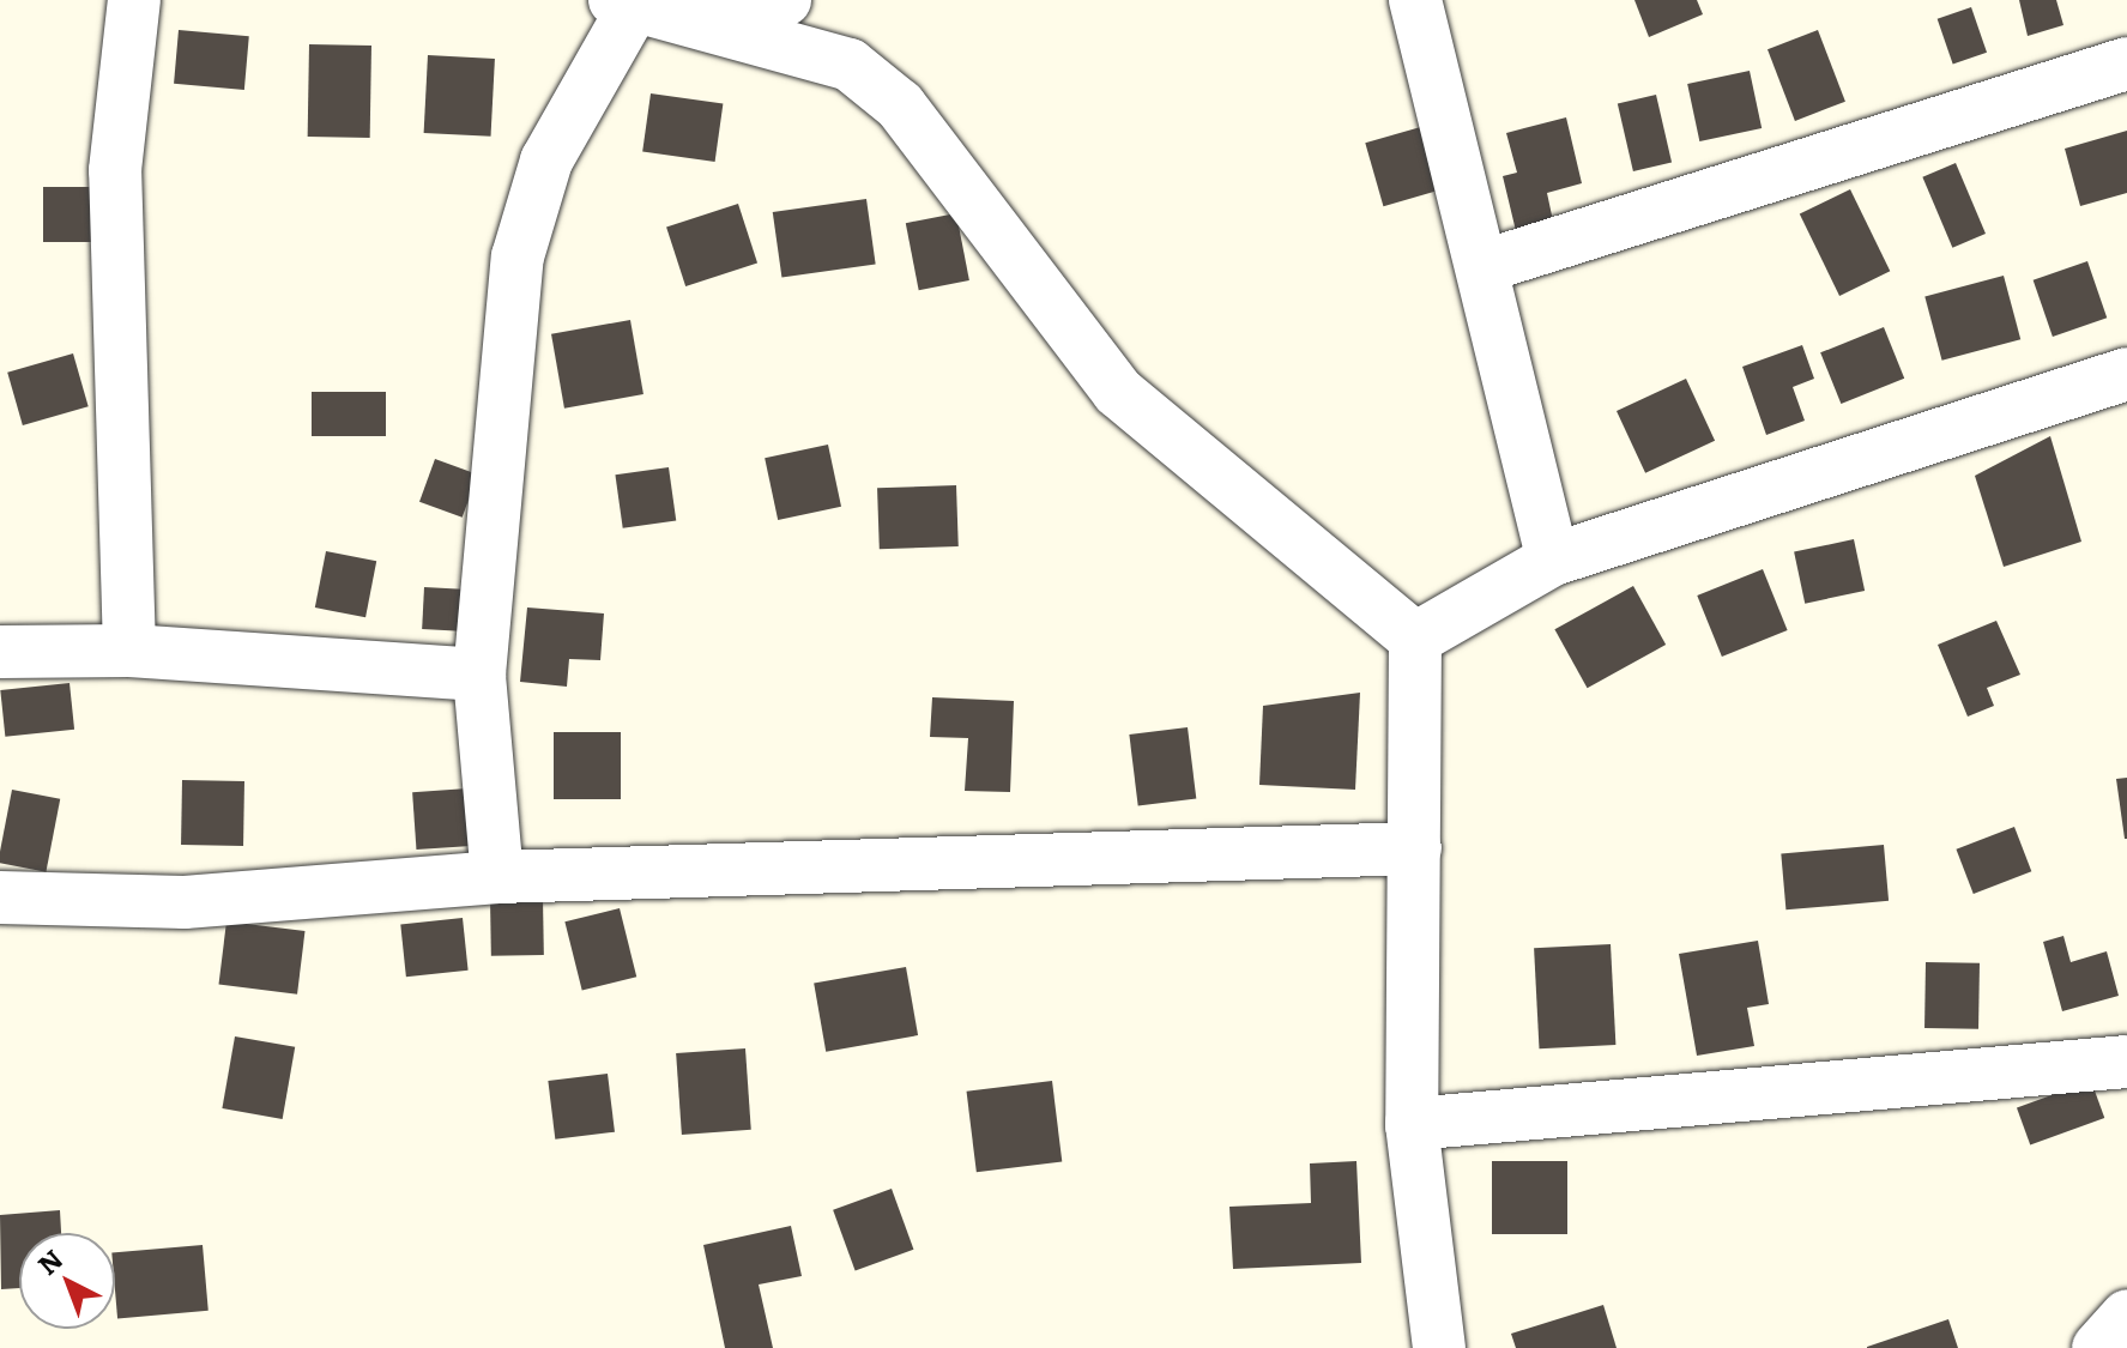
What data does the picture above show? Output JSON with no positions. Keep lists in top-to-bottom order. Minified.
{"north":"top left"}
